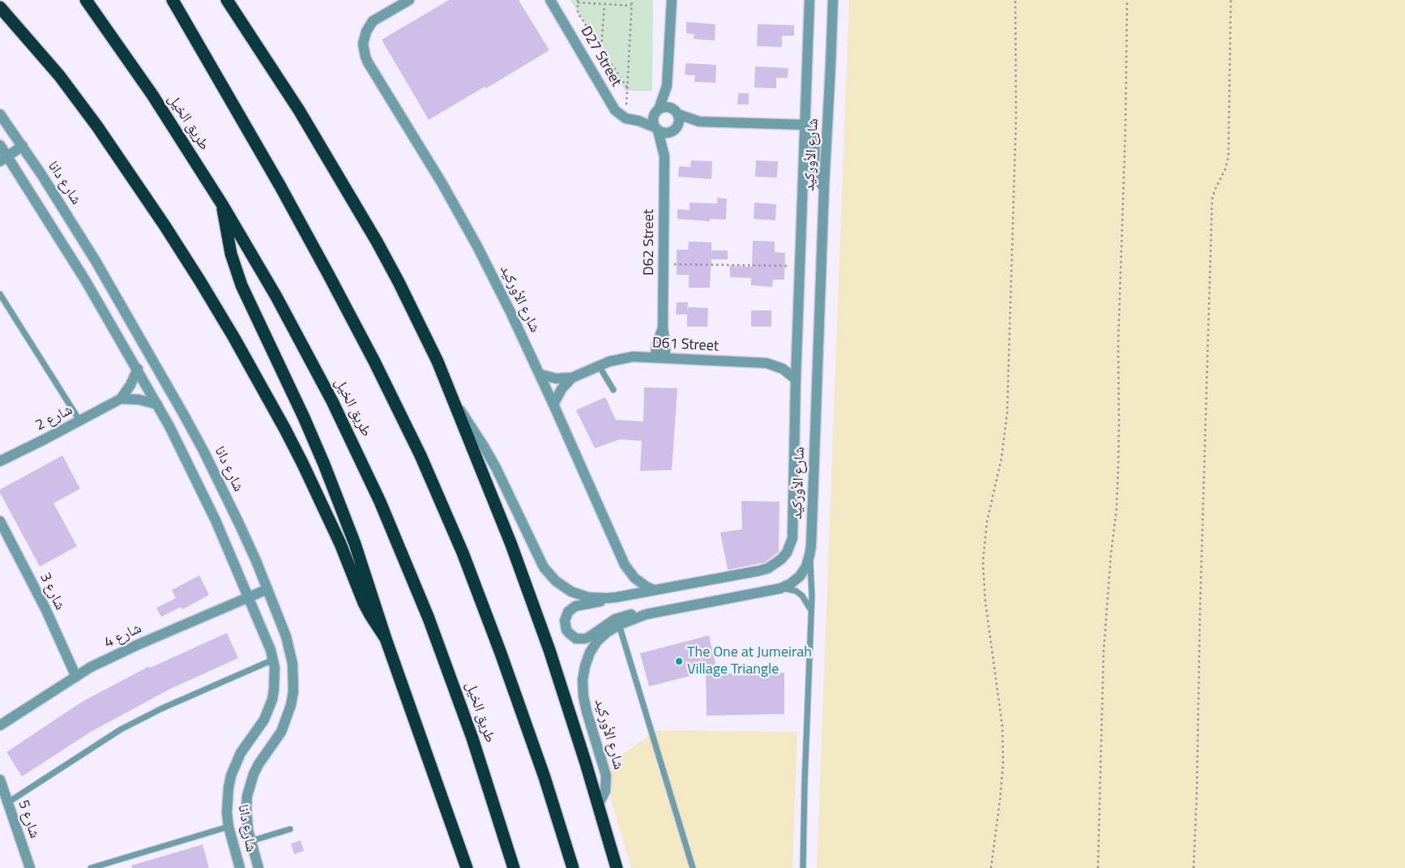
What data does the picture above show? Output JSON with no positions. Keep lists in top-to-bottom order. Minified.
{"streets":{"highway":["طريق الخيل"],"street":["D27 Street","شارع الأوركيد","شارع دانا","D62 Street","D61 Street","شارع 2","شارع 3","شارع 4","شارع 5"]},"crossings":[["D27 Street","D62 Street"],["شارع الأوركيد","D61 Street"],["شارع دانا","شارع 2"],["شارع دانا","شارع 4"],["D62 Street","D61 Street"],["شارع 3","شارع 4"]],"places":["The One at Jumeirah Village Triangle"]}
